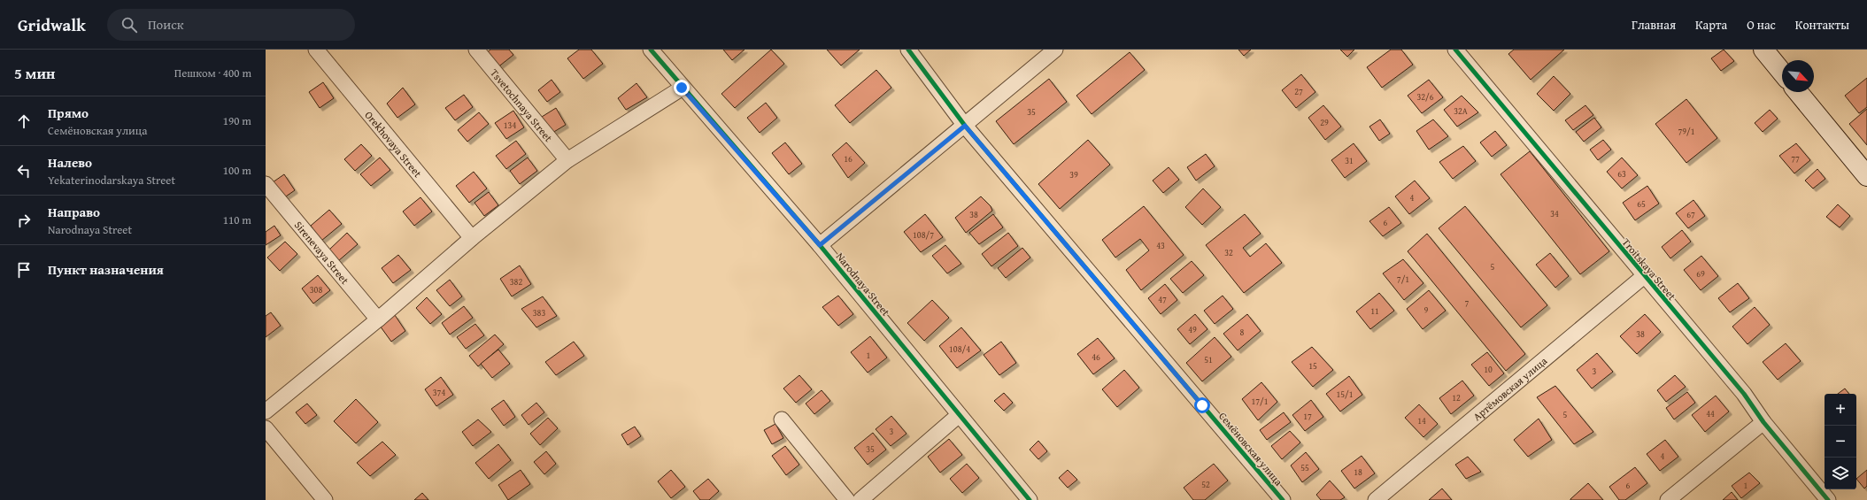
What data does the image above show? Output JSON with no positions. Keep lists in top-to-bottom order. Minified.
{"streets":{"street":["Tsvetochnaya Street","Orekhovaya Street","Sirenevaya Street","Troitskaya Street","Narodnaya Street","Артёмовская улица","Семёновская улица"]},"crossings":[["Troitskaya Street","Артёмовская улица"]],"house_numbers":["27","32/6","32А","35","29","134","79/1","16","77","31","63","39","4","65","34","38","67","6","108/7","43","32","5","69","7/1","382","308","47","7","9","11","383","49","8","38","108/4","1","46","51","15","10","3","374","15/1","12","17/1","44","5","17","14","3","35","4","55","18","52","6","1"],"north":"bottom right","page":{"header":"Gridwalk","search":"Поиск","nav":["Главная","Карта","О нас","Контакты"],"heading":["5 мин","Пешком · 400 m"],"list":[["Прямо","Семёновская улица","190 m"],["Налево","Yekaterinodarskaya Street","100 m"],["Направо","Narodnaya Street","110 m"],"Пункт назначения"],"map_buttons":["+","−"]}}
